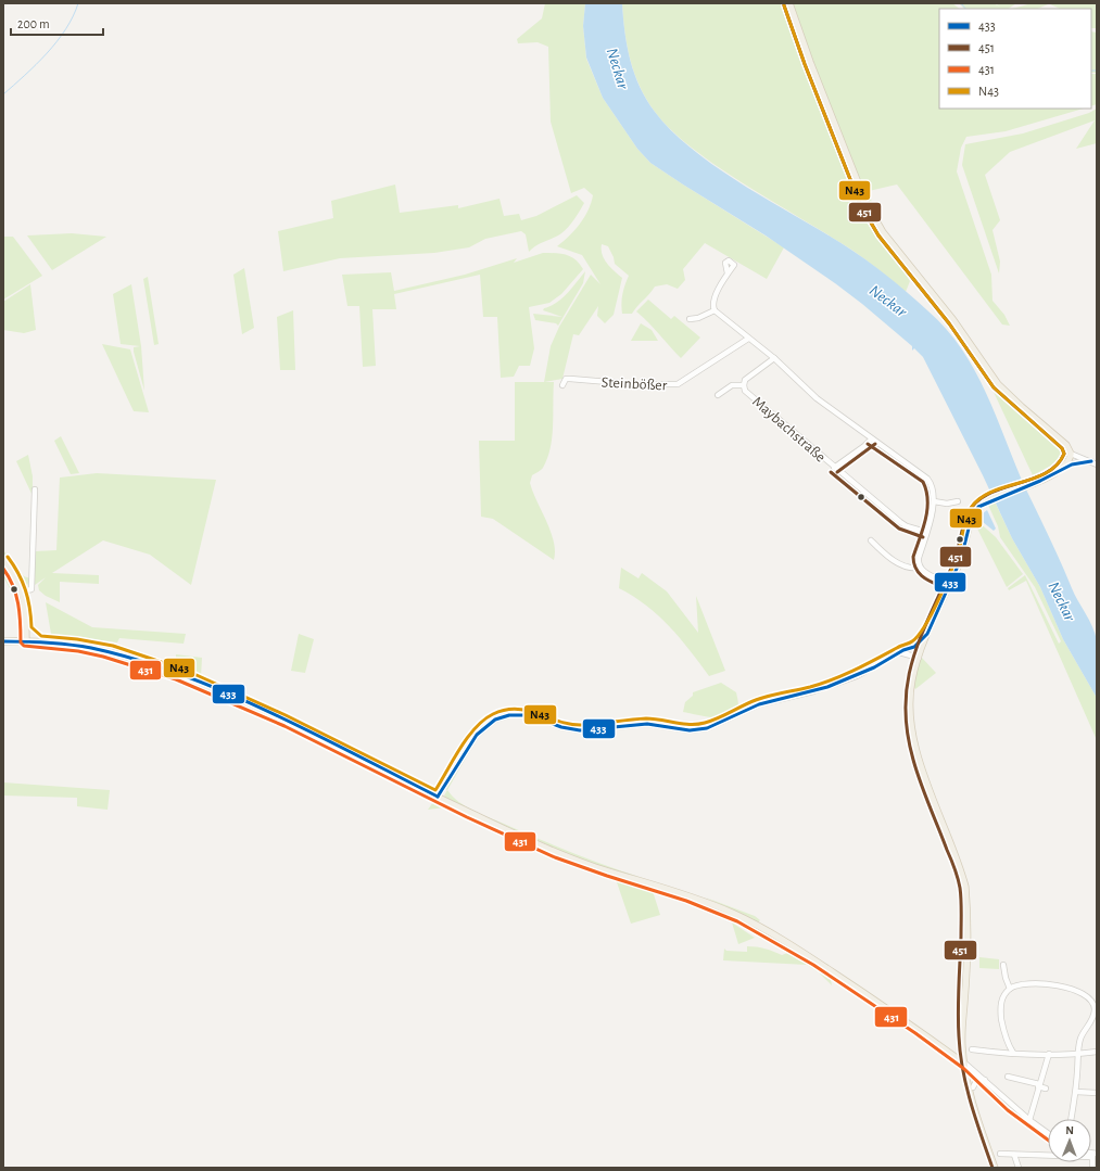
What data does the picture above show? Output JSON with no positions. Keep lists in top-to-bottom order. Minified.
{"streets":{"street":["Steinbößer","Maybachstraße"]},"water":["Neckar"],"lines":["transit line 451","transit line N43","transit line 433","transit line 431"],"legend":["433","451","431","N43"],"scale_bar":"200 m","north":"top"}
